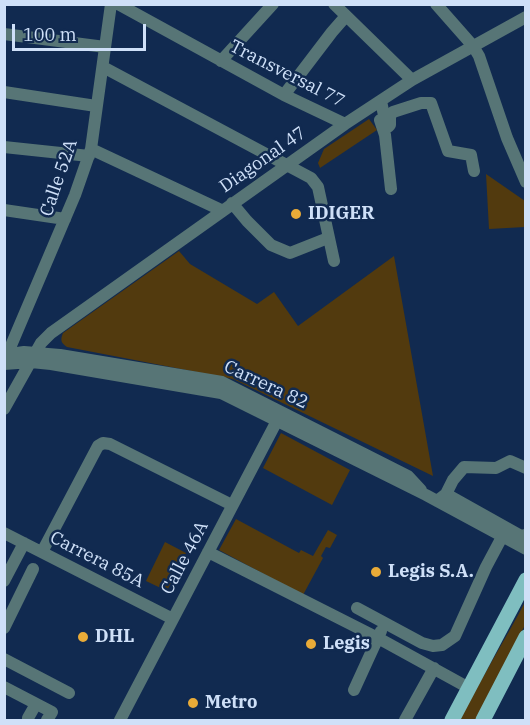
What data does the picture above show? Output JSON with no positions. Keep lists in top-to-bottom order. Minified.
{"streets":{"street":["Transversal 77","Diagonal 47","Calle 52A","Carrera 82","Calle 46A","Carrera 85A"]},"crossings":[["Transversal 77","Diagonal 47"],["Diagonal 47","Carrera 82"],["Calle 52A","Carrera 82"],["Carrera 82","Calle 46A"],["Calle 46A","Carrera 85A"]],"places":["IDIGER","Legis S.A.","DHL","Legis","Metro"],"scale_bar":"100 m"}
